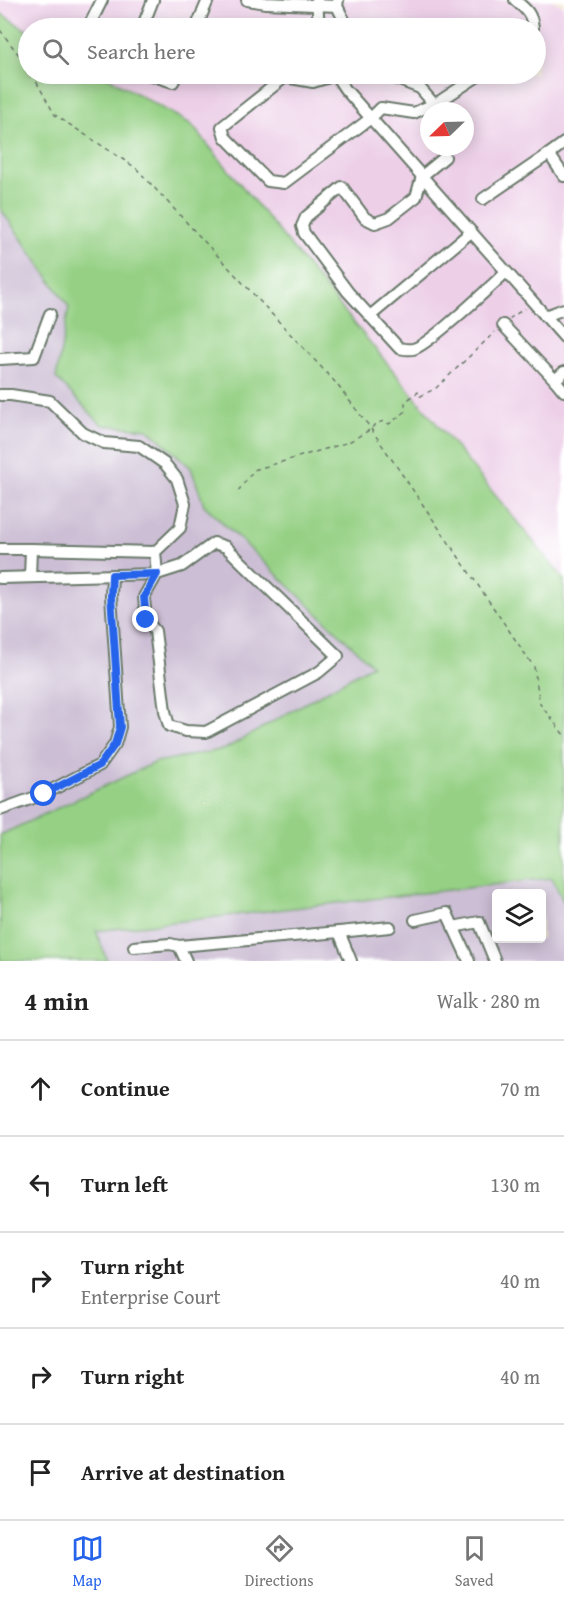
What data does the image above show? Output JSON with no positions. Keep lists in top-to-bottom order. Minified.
{"north":"bottom left","page":{"search":"Search here","heading":["4 min","Walk · 280 m"],"list":[["Continue","70 m"],["Turn left","130 m"],["Turn right","Enterprise Court","40 m"],["Turn right","40 m"],"Arrive at destination"],"nav":["Map","Directions","Saved"]}}
